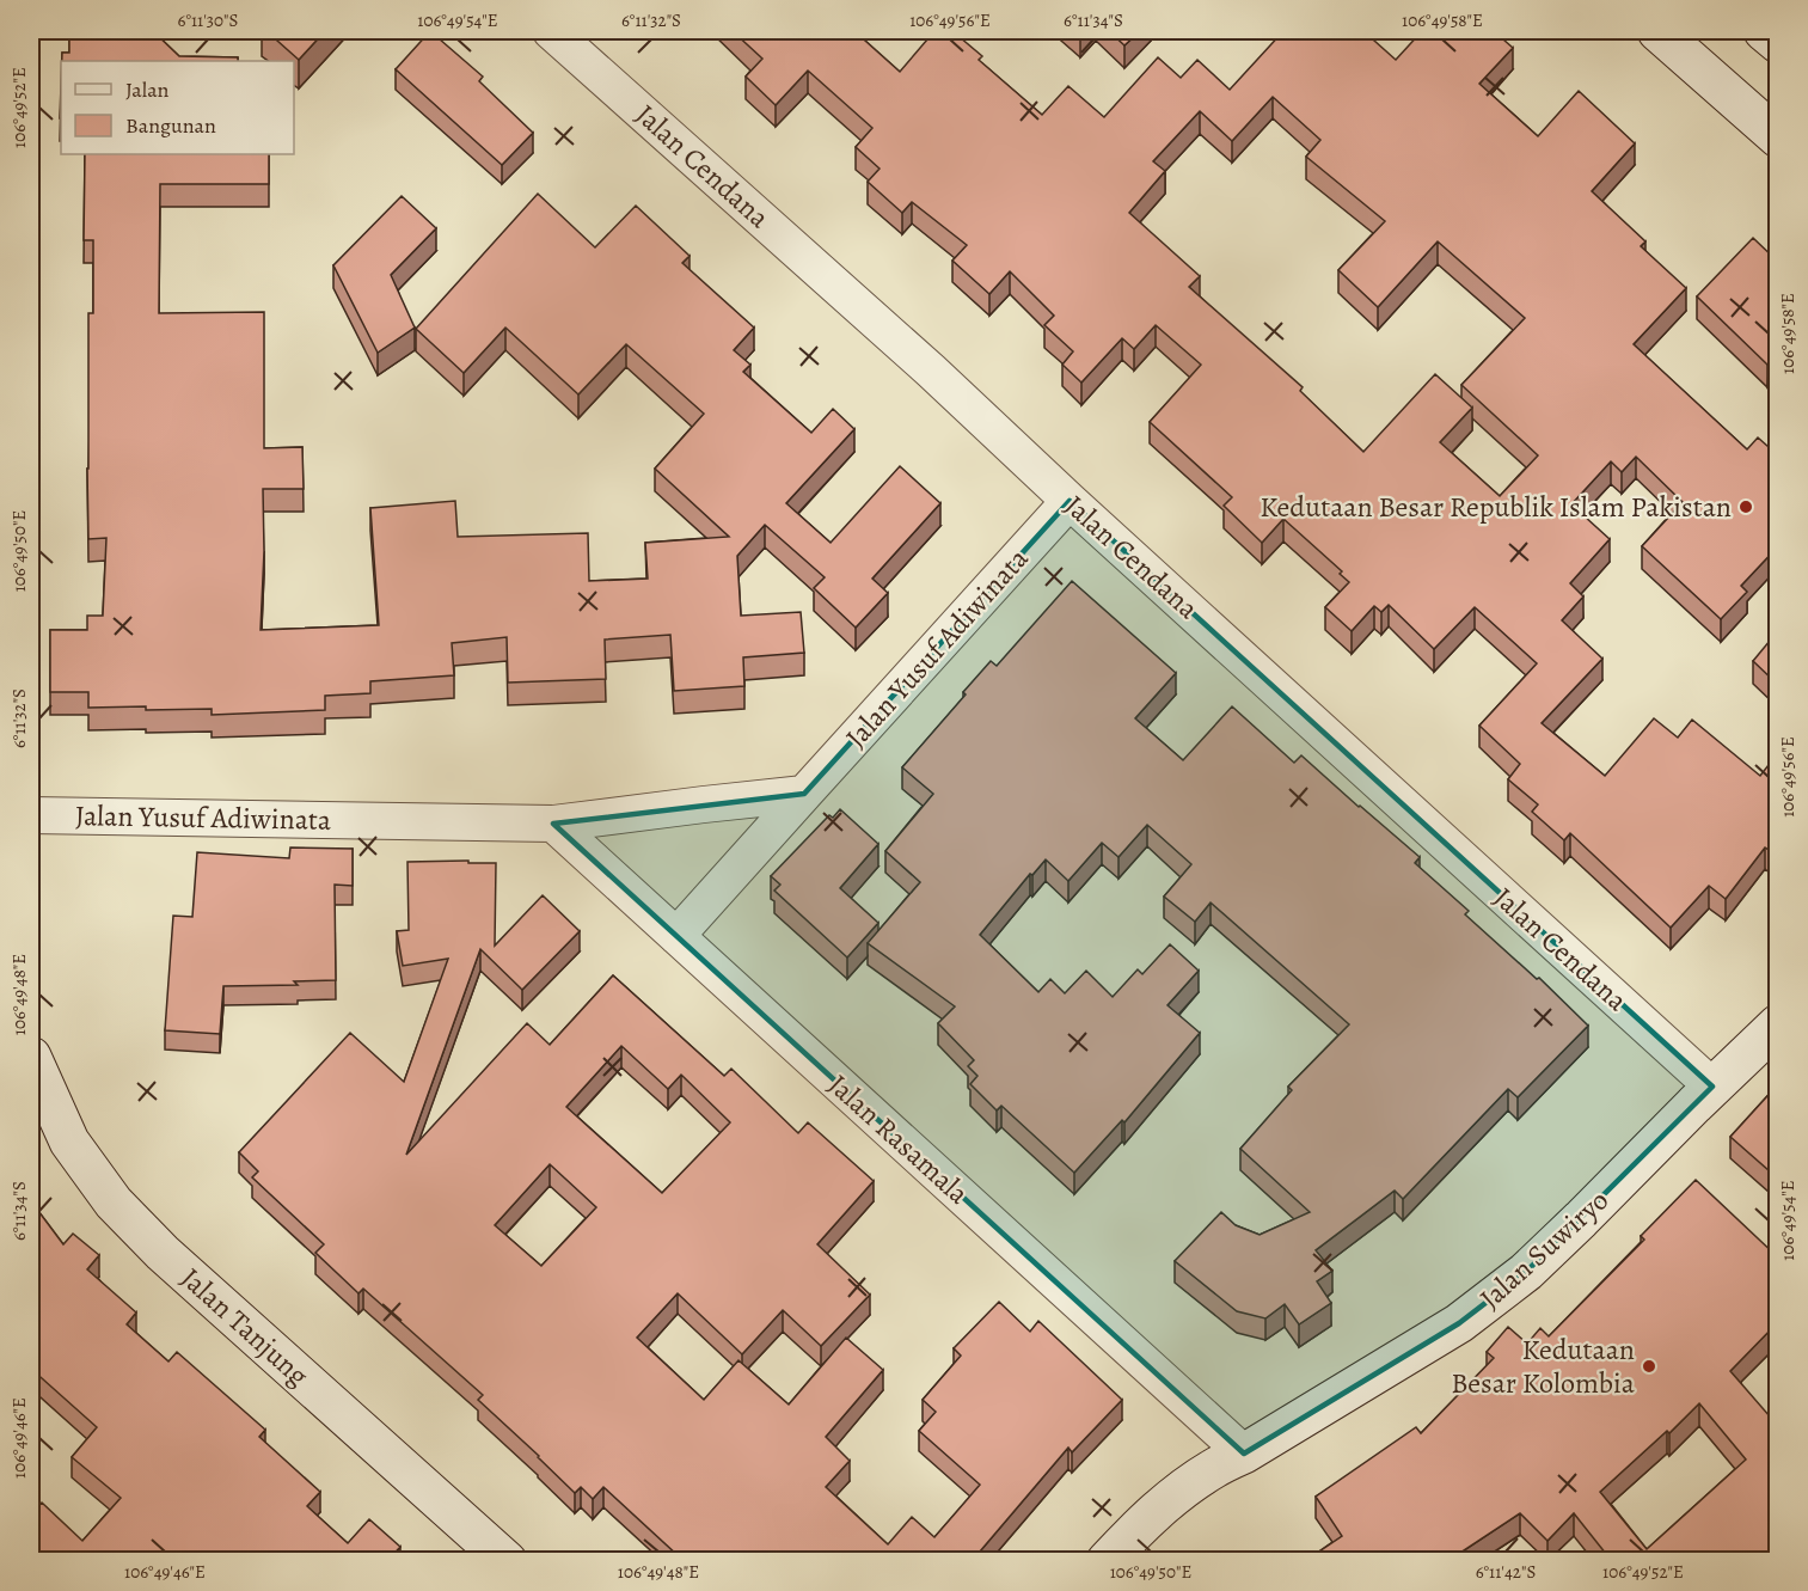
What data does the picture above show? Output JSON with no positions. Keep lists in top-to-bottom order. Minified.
{"streets":{"street":["Jalan Cendana","Jalan Yusuf Adiwinata","Jalan Rasamala","Jalan Suwiryo","Jalan Tanjung"]},"crossings":[["Jalan Cendana","Jalan Yusuf Adiwinata"],["Jalan Cendana","Jalan Suwiryo"],["Jalan Yusuf Adiwinata","Jalan Rasamala"],["Jalan Rasamala","Jalan Suwiryo"]],"places":["Kedutaan Besar Republik Islam Pakistan","Kedutaan Besar Kolombia"],"legend":["Jalan","Bangunan"],"coordinates":["6°11'30\"S","106°49'54\"E","6°11'32\"S","106°49'56\"E","6°11'34\"S","106°49'58\"E","106°49'52\"E","106°49'50\"E","106°49'48\"E","106°49'46\"E","6°11'42\"S"]}
